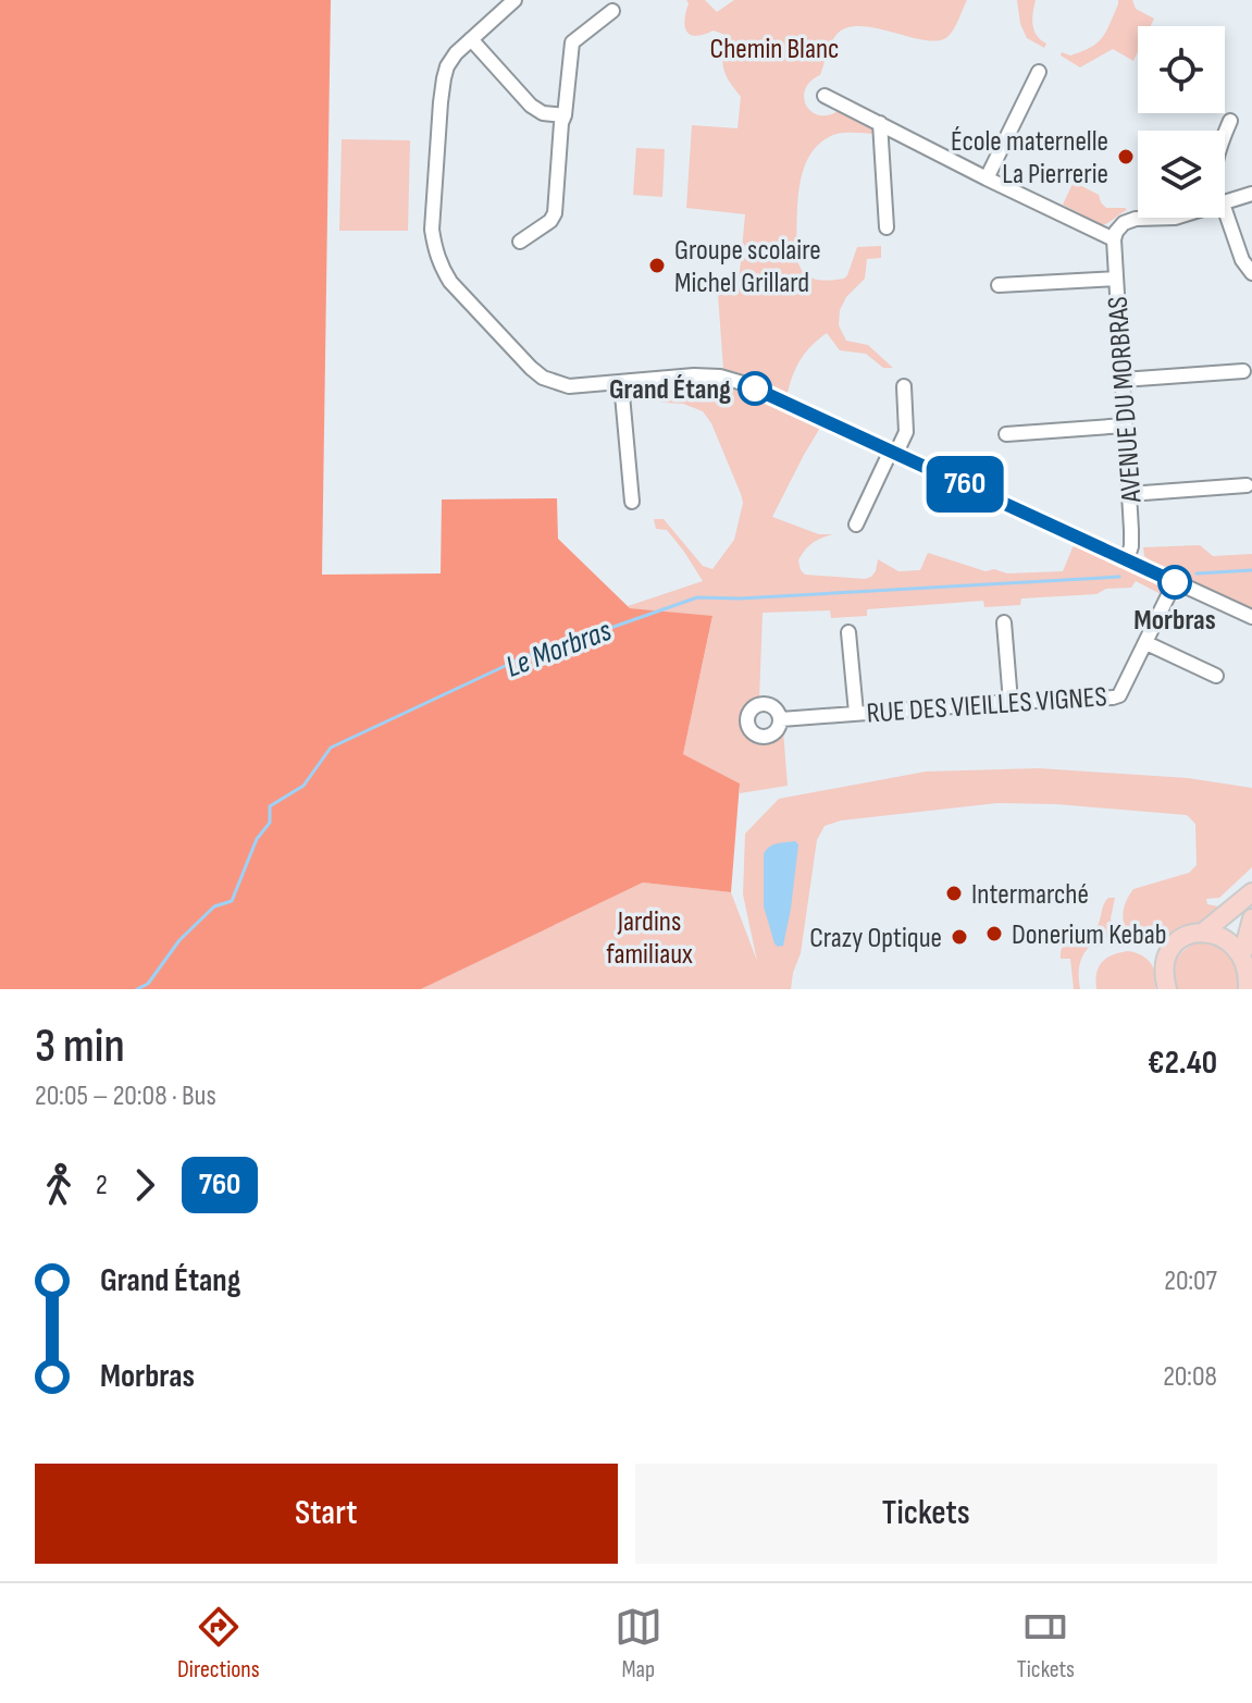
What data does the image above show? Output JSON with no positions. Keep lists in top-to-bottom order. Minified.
{"streets":{"street":["AVENUE DU MORBRAS","RUE DES VIEILLES VIGNES"]},"water":["Le Morbras"],"parks":["Chemin Blanc","Jardins familiaux"],"places":["École maternelle La Pierrerie","Groupe scolaire Michel Grillard","Grand Étang","Morbras","Intermarché","Donerium Kebab","Crazy Optique"],"lines":["bus line 760"],"page":{"on_map":"760","heading":["3 min","20:05 – 20:08 · Bus","€2.40"],"legs":["2","760"],"list":[{"name":"Grand Étang","value":"20:07"},{"name":"Morbras","value":"20:08"}],"buttons":["Start","Tickets"],"tabs":["Directions","Map","Tickets"]}}
